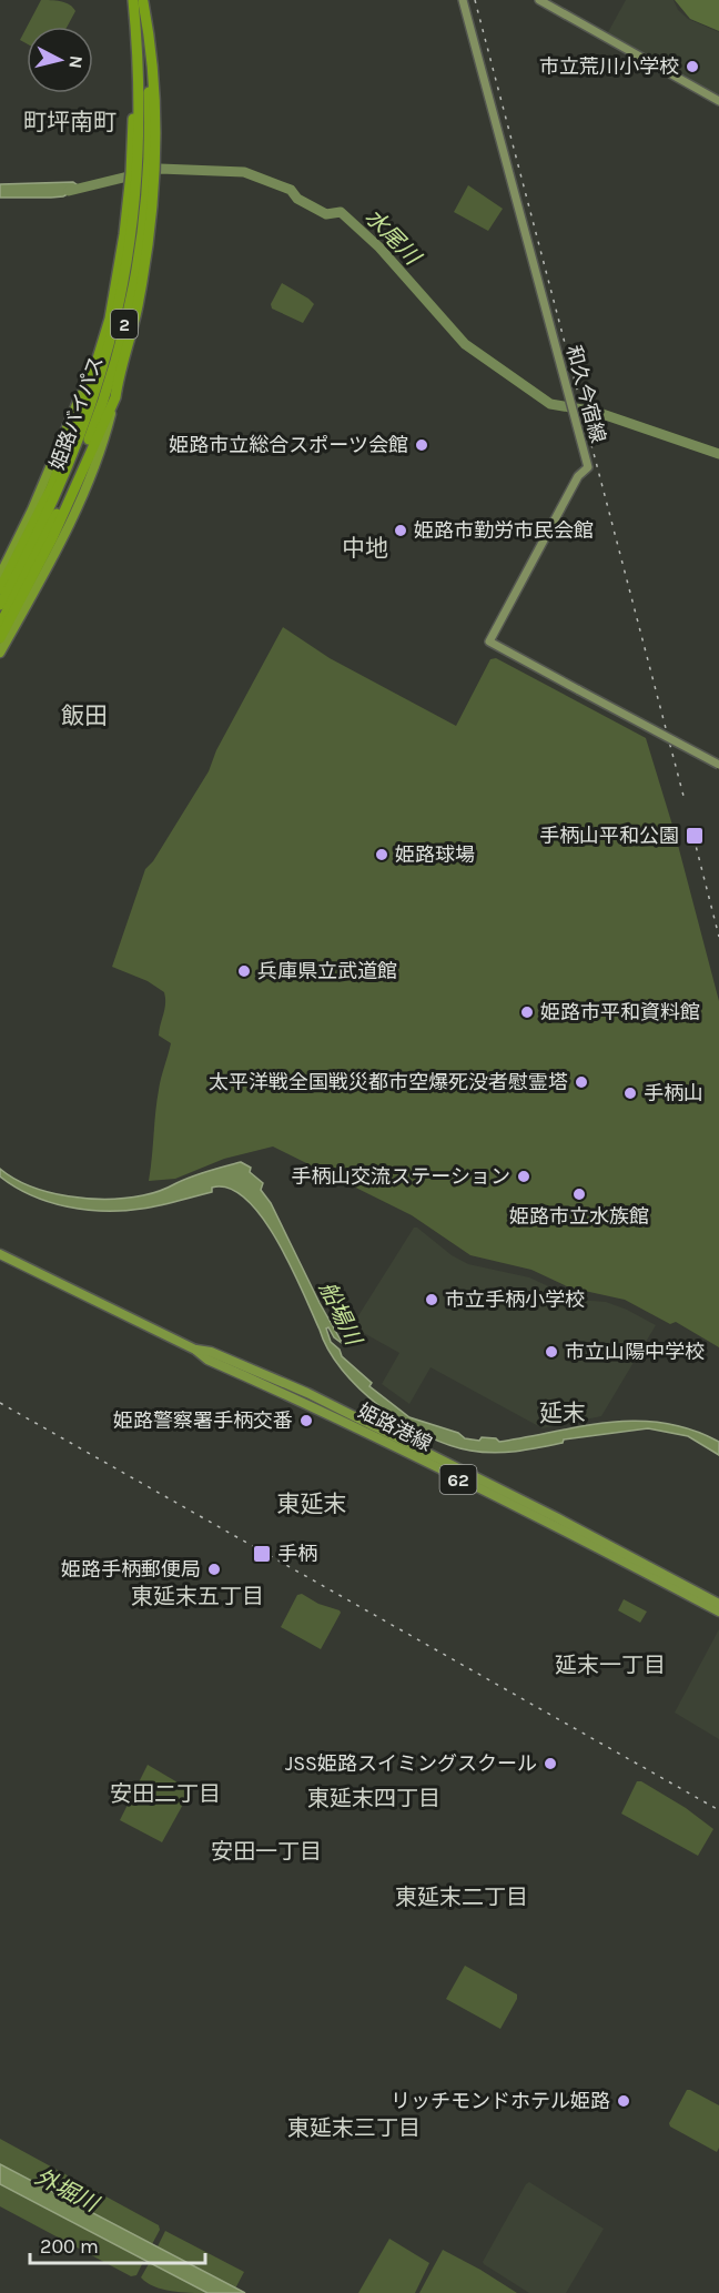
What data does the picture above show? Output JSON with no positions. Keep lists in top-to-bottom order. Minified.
{"streets":{"highway":["2","姫路バイパス"],"main road":["和久今宿線","姫路港線","62"]},"districts":["町坪南町","中地","飯田","延末","東延末","東延末五丁目","延末一丁目","安田二丁目","東延末四丁目","安田一丁目","東延末二丁目","東延末三丁目"],"water":["水尾川","船場川","外堀川"],"places":{"other":["市立荒川小学校","姫路市立総合スポーツ会館","姫路市勤労市民会館","姫路球場","兵庫県立武道館","姫路市平和資料館","太平洋戦全国戦災都市空爆死没者慰霊塔","手柄山","手柄山交流ステーション","姫路市立水族館","市立手柄小学校","市立山陽中学校","姫路警察署手柄交番","姫路手柄郵便局","JSS姫路スイミングスクール","リッチモンドホテル姫路"],"transit":["手柄山平和公園","手柄"]},"scale_bar":"200 m","north":"right"}
